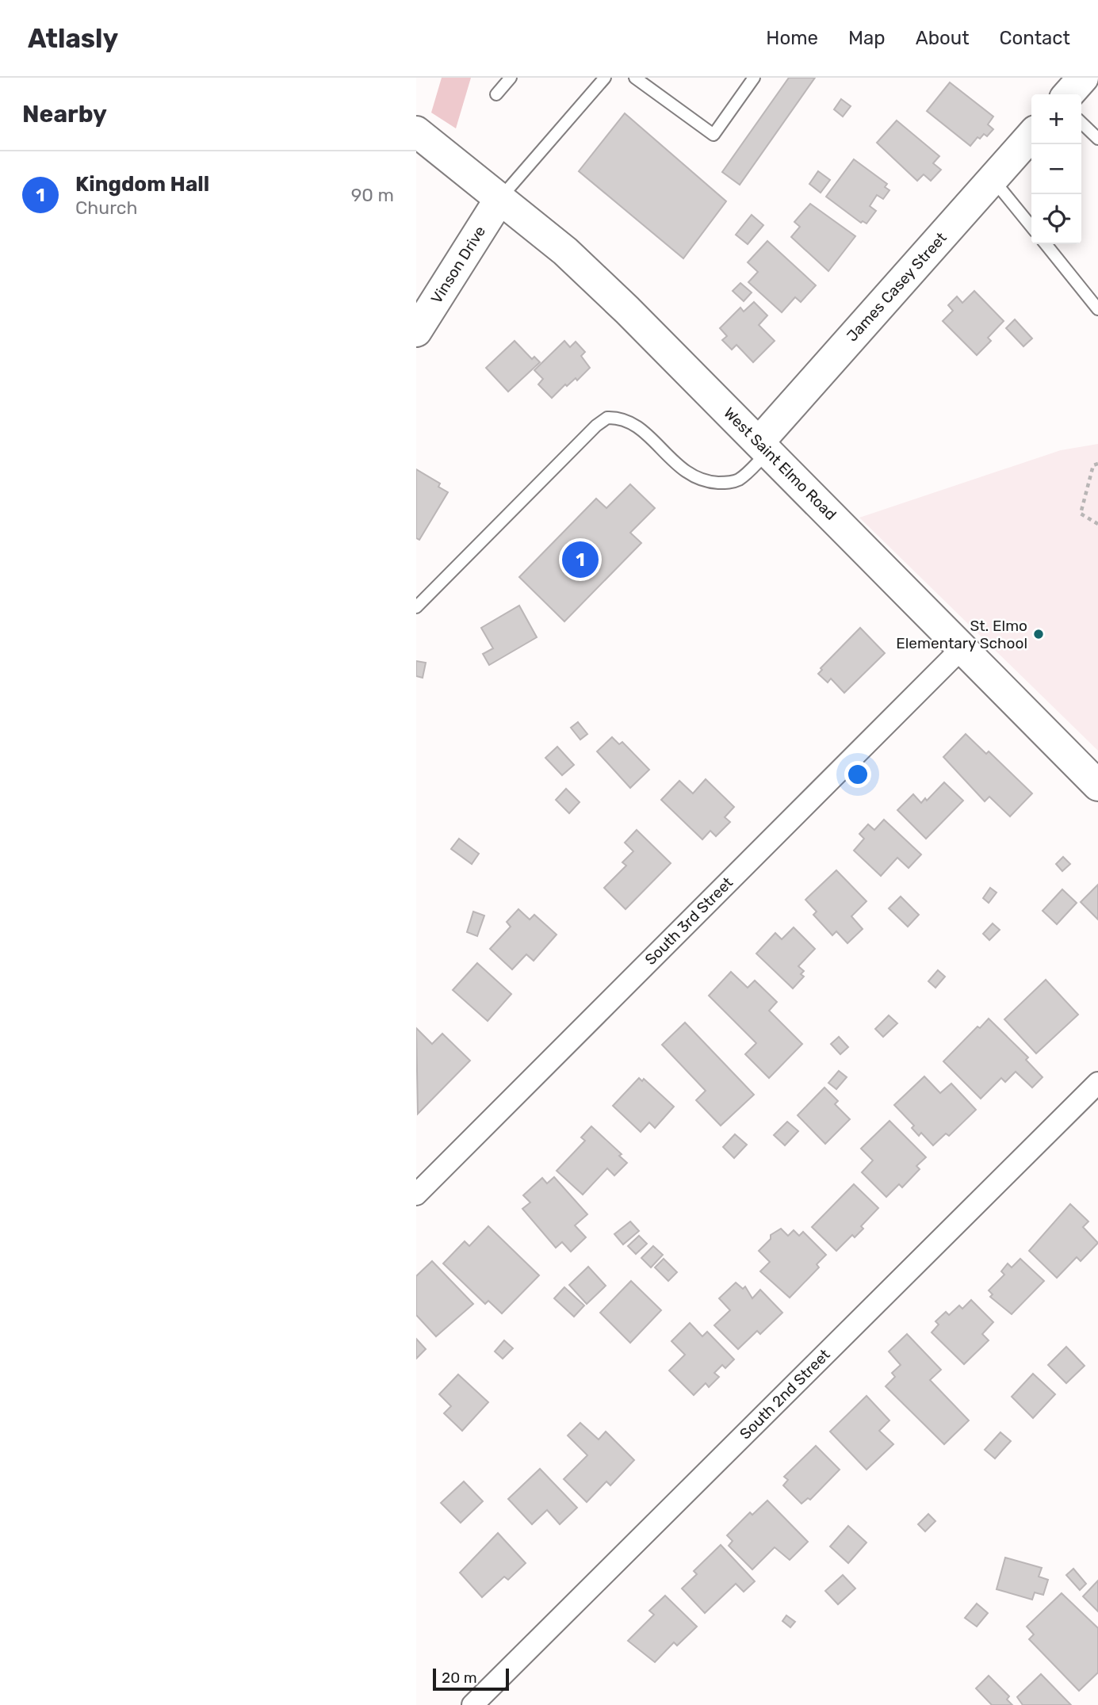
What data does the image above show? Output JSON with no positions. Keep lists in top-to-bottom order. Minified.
{"streets":{"street":["Vinson Drive","James Casey Street","West Saint Elmo Road","South 3rd Street","South 2nd Street"]},"crossings":[["Vinson Drive","West Saint Elmo Road"],["James Casey Street","West Saint Elmo Road"],["West Saint Elmo Road","South 3rd Street"]],"places":["St. Elmo Elementary School"],"scale_bar":"20 m","page":{"header":"Atlasly","nav":["Home","Map","About","Contact"],"heading":"Nearby","map_buttons":["+","−"],"list":[{"mark":"1","name":"Kingdom Hall","note":"Church","value":"90 m"}],"pins":"1","scale":"20 m"}}
